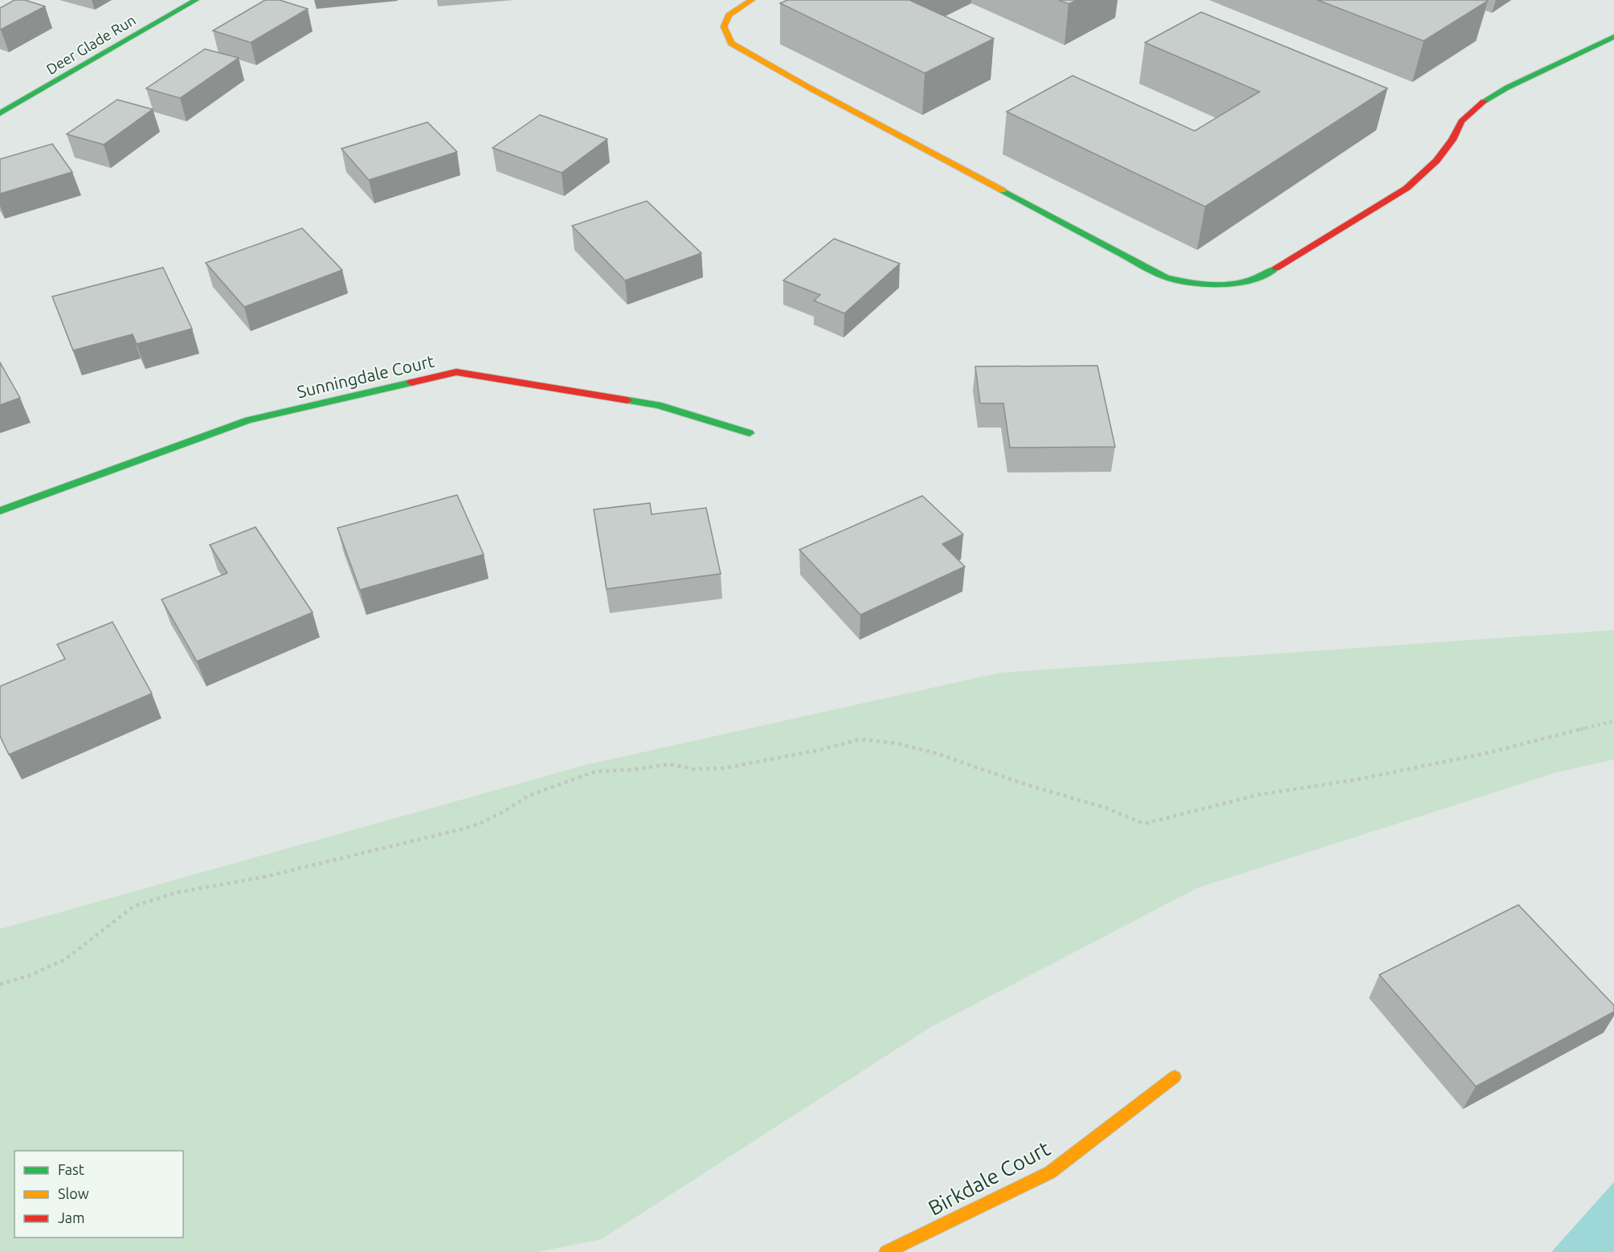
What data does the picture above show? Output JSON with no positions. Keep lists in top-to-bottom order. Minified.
{"streets":{"street":["Deer Glade Run","Sunningdale Court","Birkdale Court"]},"legend":["Fast","Slow","Jam"]}
